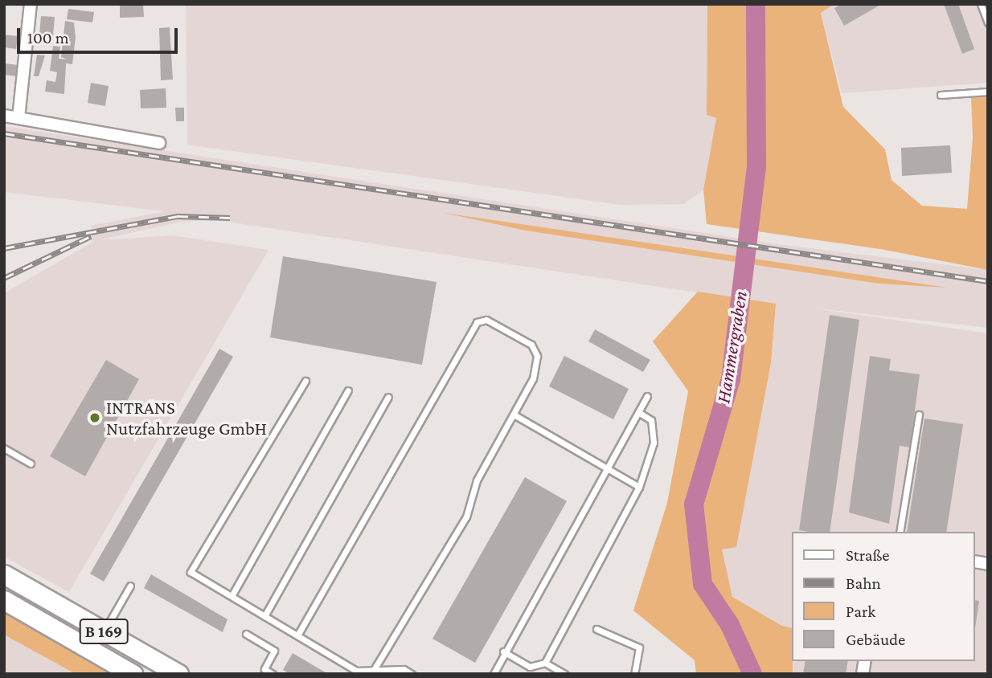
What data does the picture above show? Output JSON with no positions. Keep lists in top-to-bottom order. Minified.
{"streets":{"main road":["B 169"]},"water":["Hammergraben"],"places":["INTRANS Nutzfahrzeuge GmbH"],"legend":["Straße","Bahn","Park","Gebäude"],"scale_bar":"100 m"}
